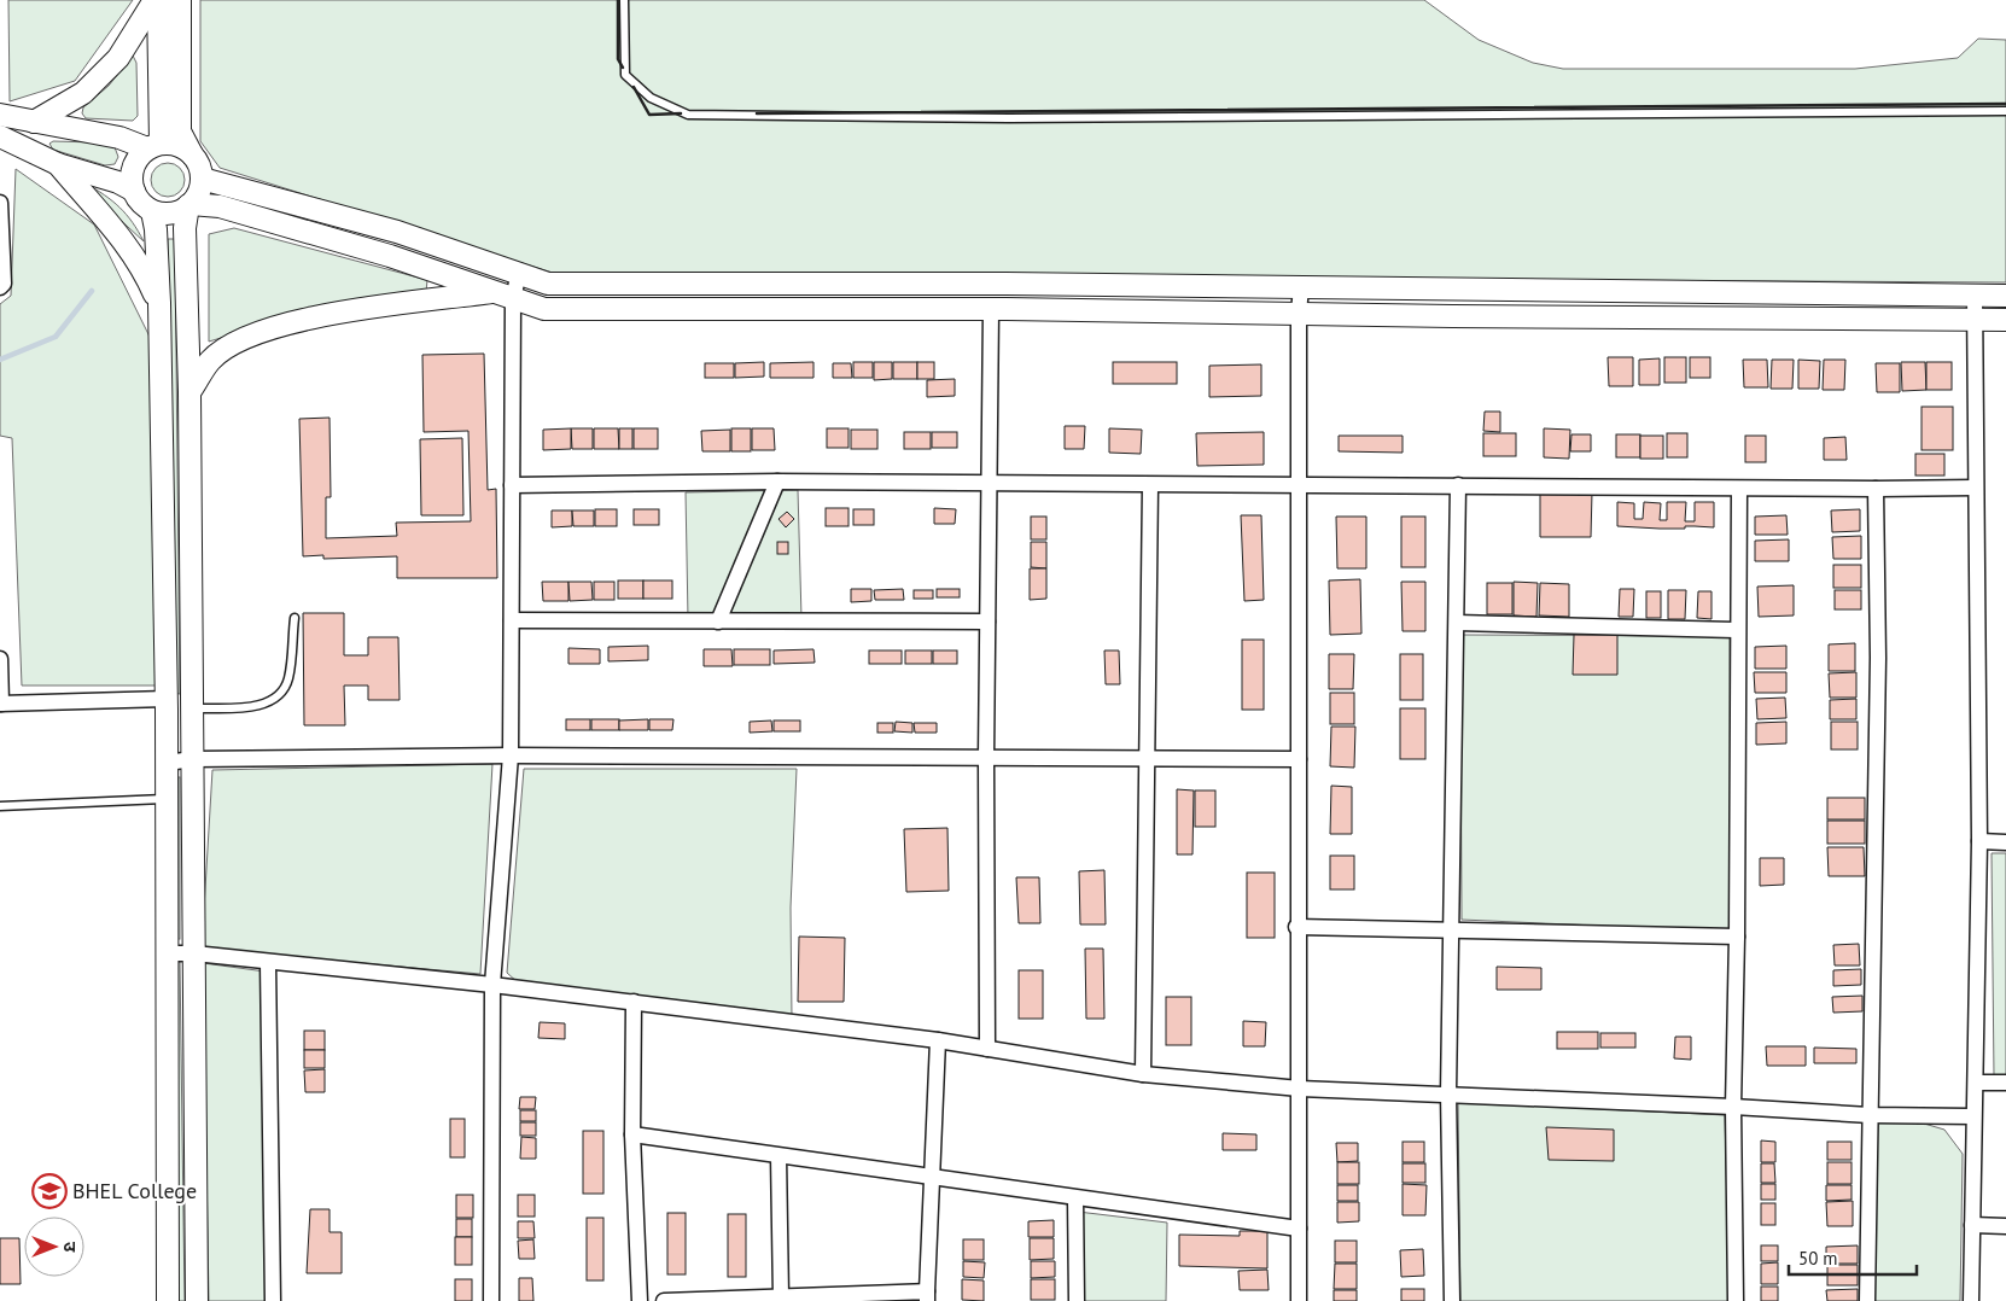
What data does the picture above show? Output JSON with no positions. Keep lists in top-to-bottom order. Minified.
{"places":{"school or university":["BHEL College"]},"scale_bar":"50 m","north":"right"}
